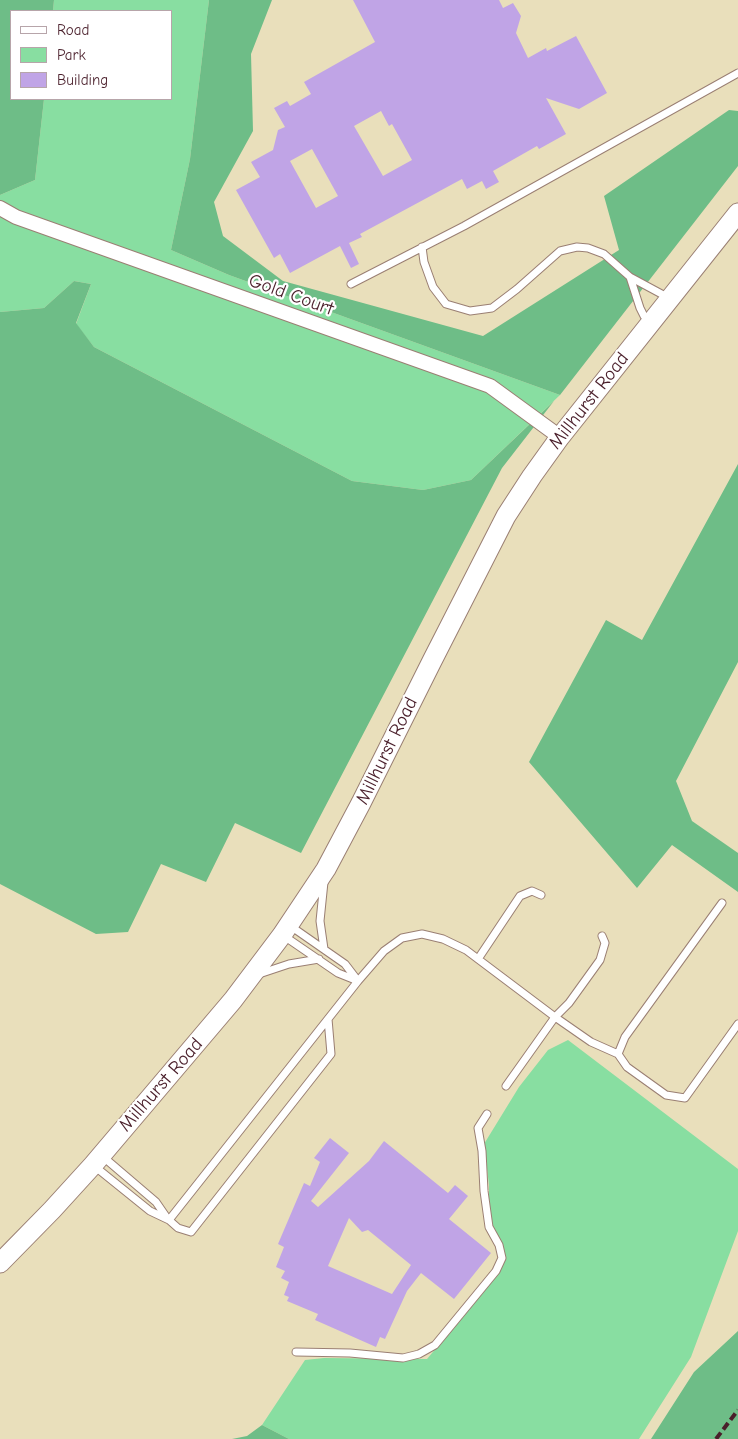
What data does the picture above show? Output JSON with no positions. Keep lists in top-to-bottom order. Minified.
{"streets":{"street":["Gold Court","Millhurst Road"]},"crossings":[["Gold Court","Millhurst Road"]],"legend":["Road","Park","Building"]}
